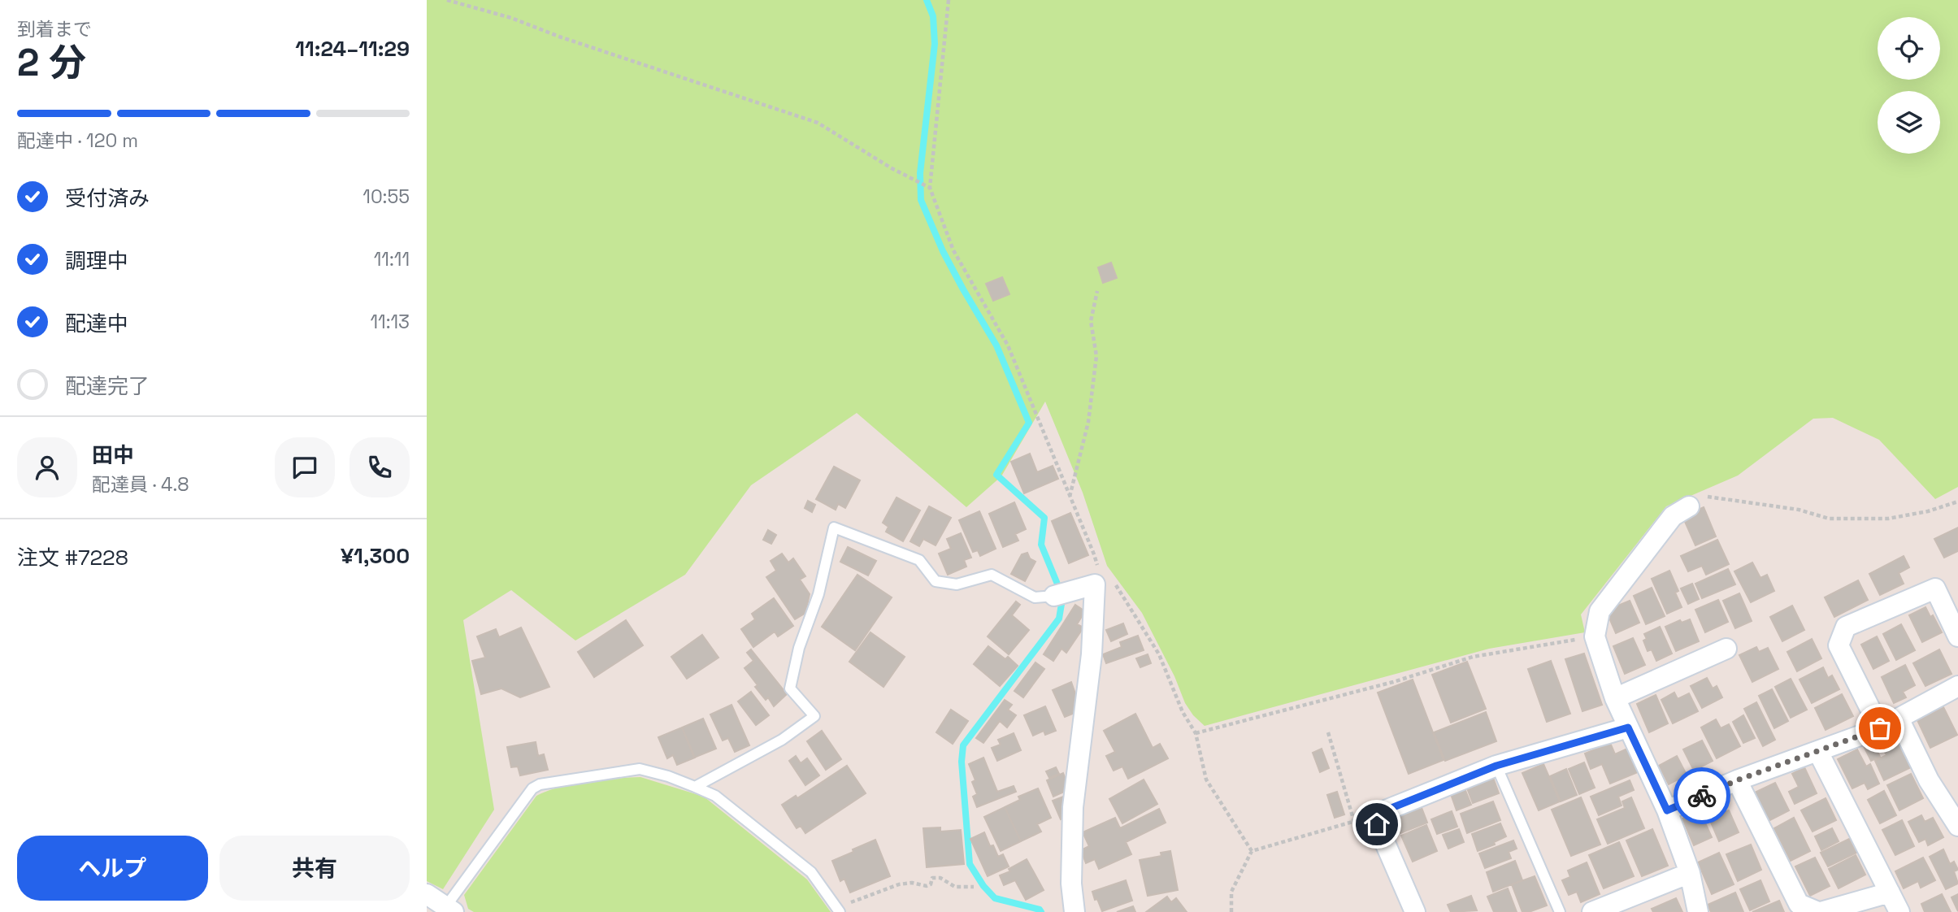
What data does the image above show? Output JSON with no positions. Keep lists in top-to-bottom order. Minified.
{"page":{"heading":["2 分","到着まで","11:24–11:29"],"panel":["田中","配達員 · 4.8","注文 #7228","¥1,300"],"bar":"配達中 · 120 m","list":[["受付済み","10:55"],["調理中","11:11"],["配達中","11:13"],"配達完了"],"buttons":["ヘルプ","共有"]}}
